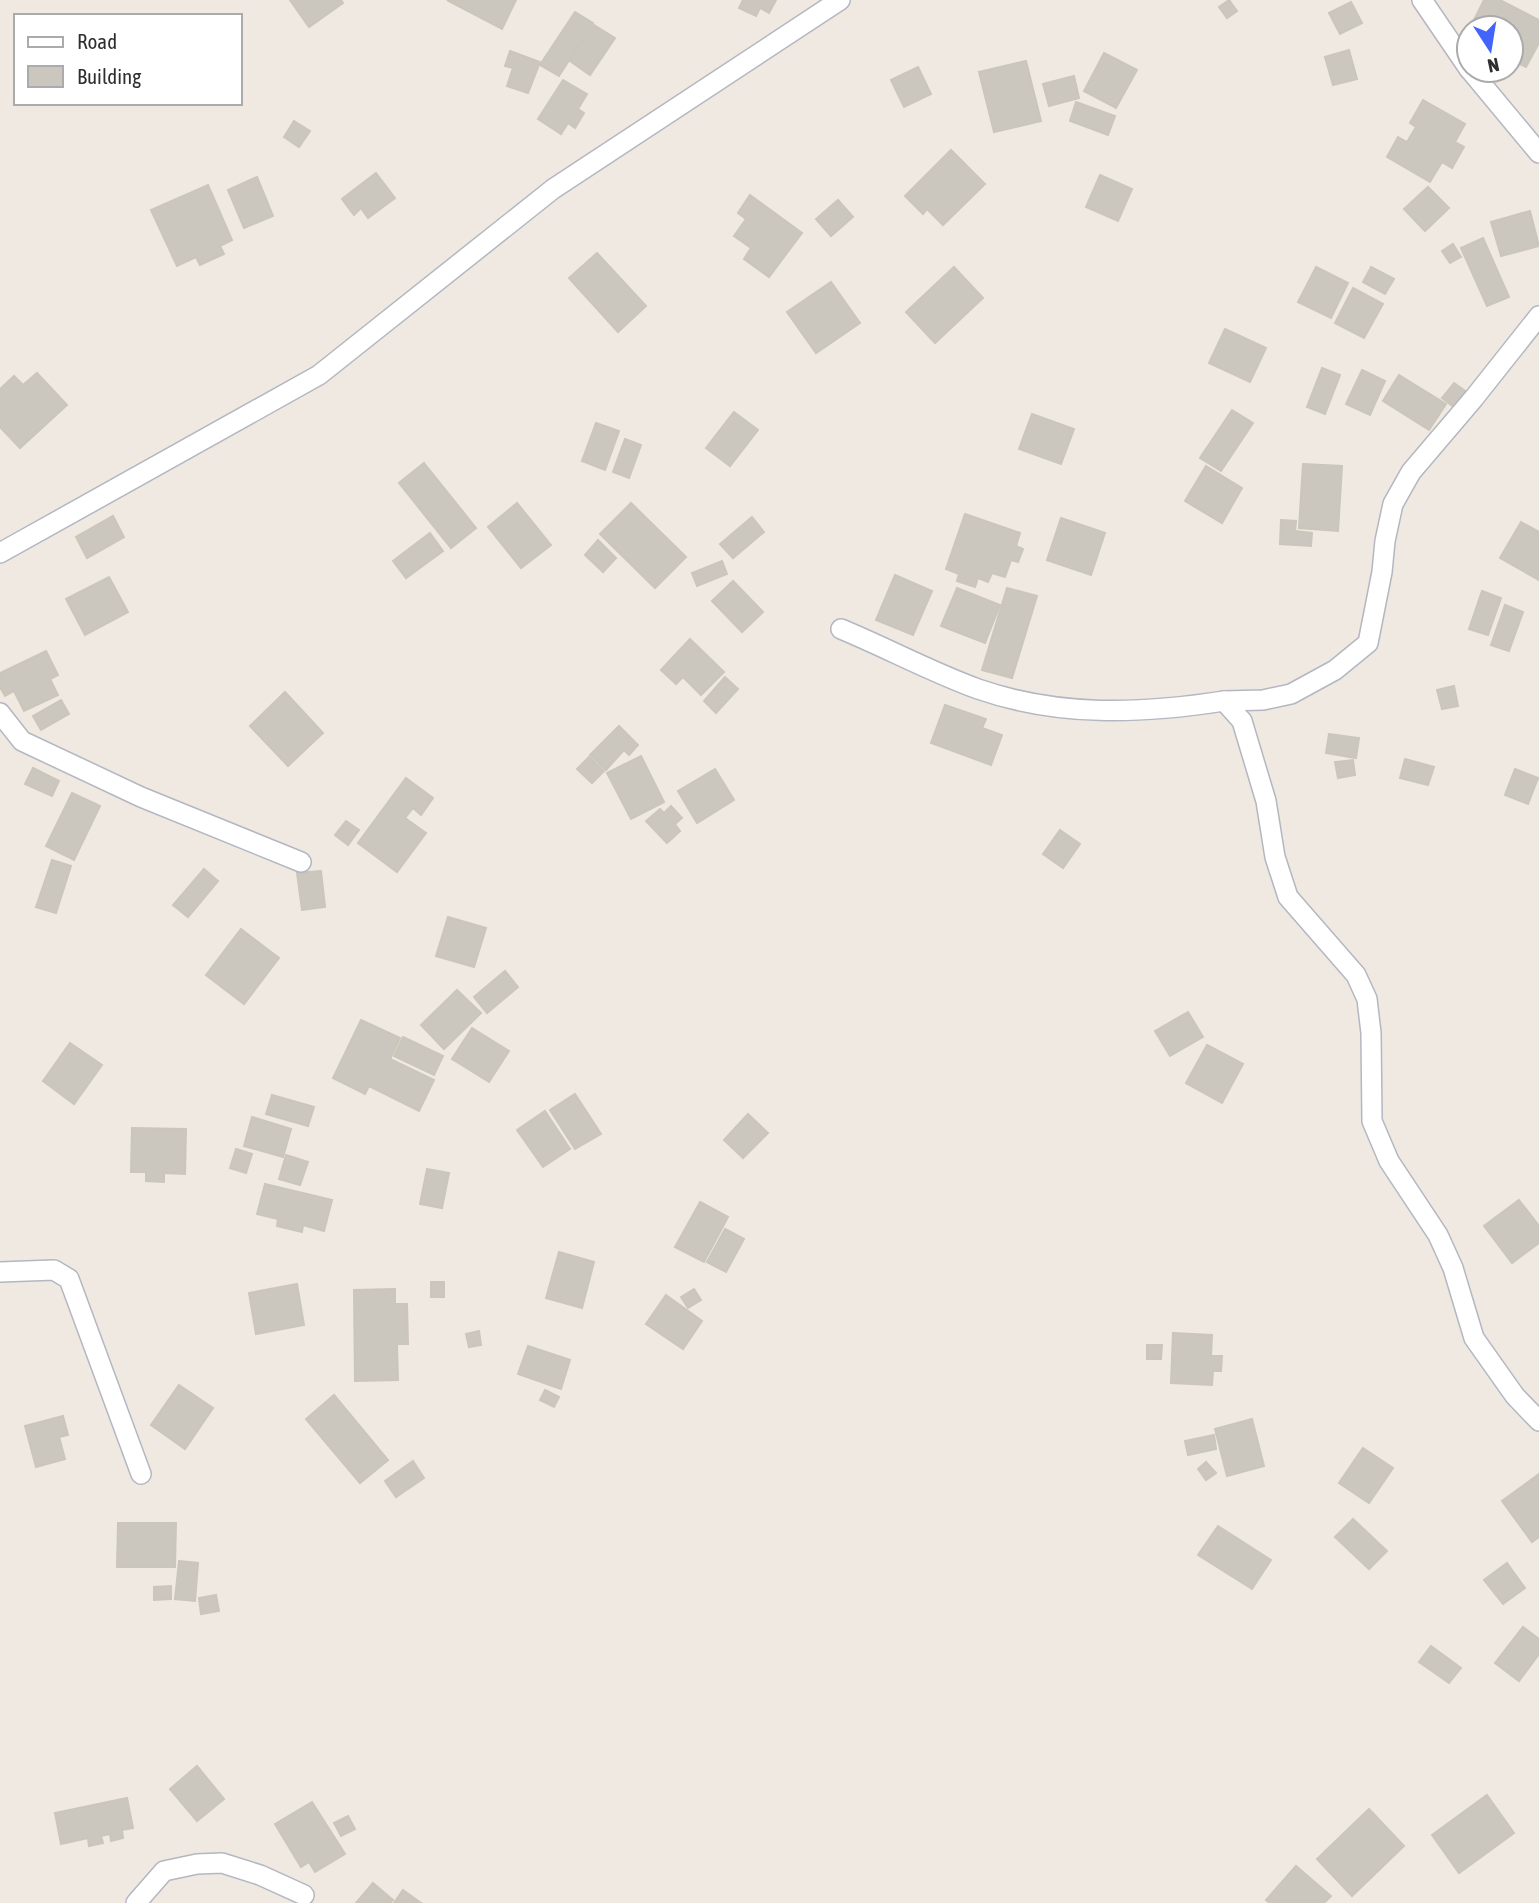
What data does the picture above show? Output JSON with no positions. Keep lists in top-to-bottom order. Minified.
{"legend":["Road","Building"],"north":"bottom"}
